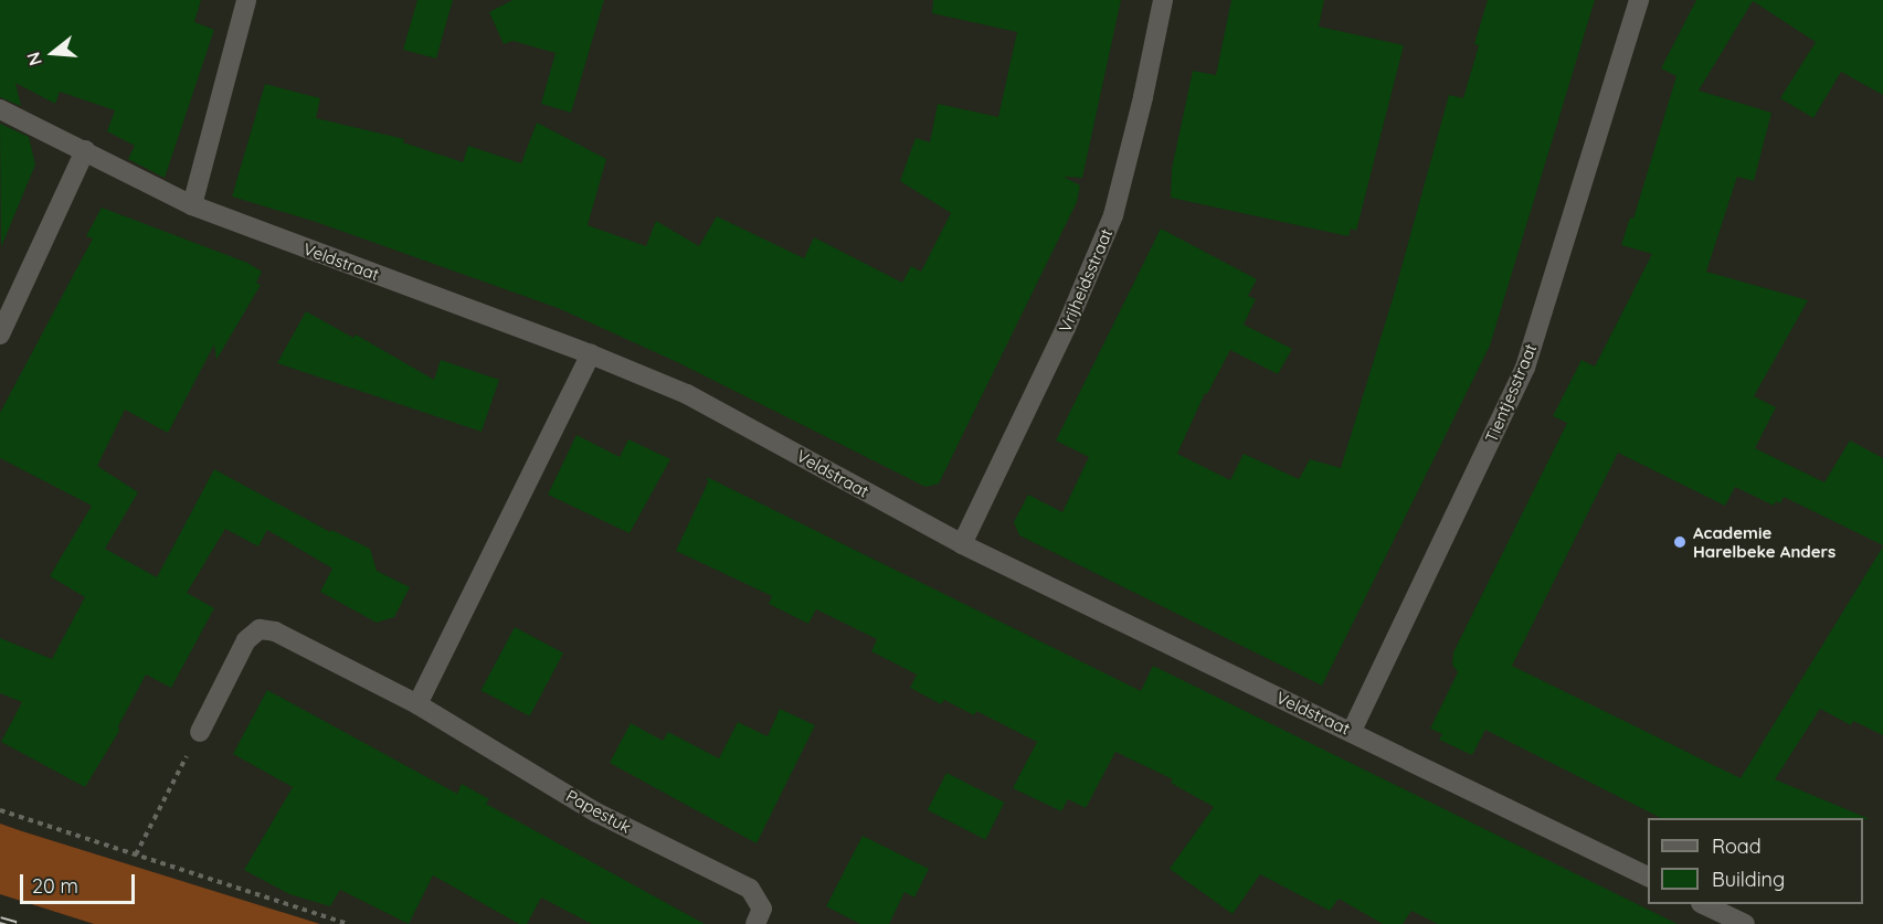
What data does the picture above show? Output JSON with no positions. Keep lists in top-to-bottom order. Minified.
{"streets":{"street":["Veldstraat","Vrijheidsstraat","Tientjesstraat","Papestuk"]},"crossings":[["Veldstraat","Vrijheidsstraat"],["Veldstraat","Tientjesstraat"]],"places":["Academie Harelbeke Anders"],"legend":["Road","Building"],"scale_bar":"20 m","north":"left"}
